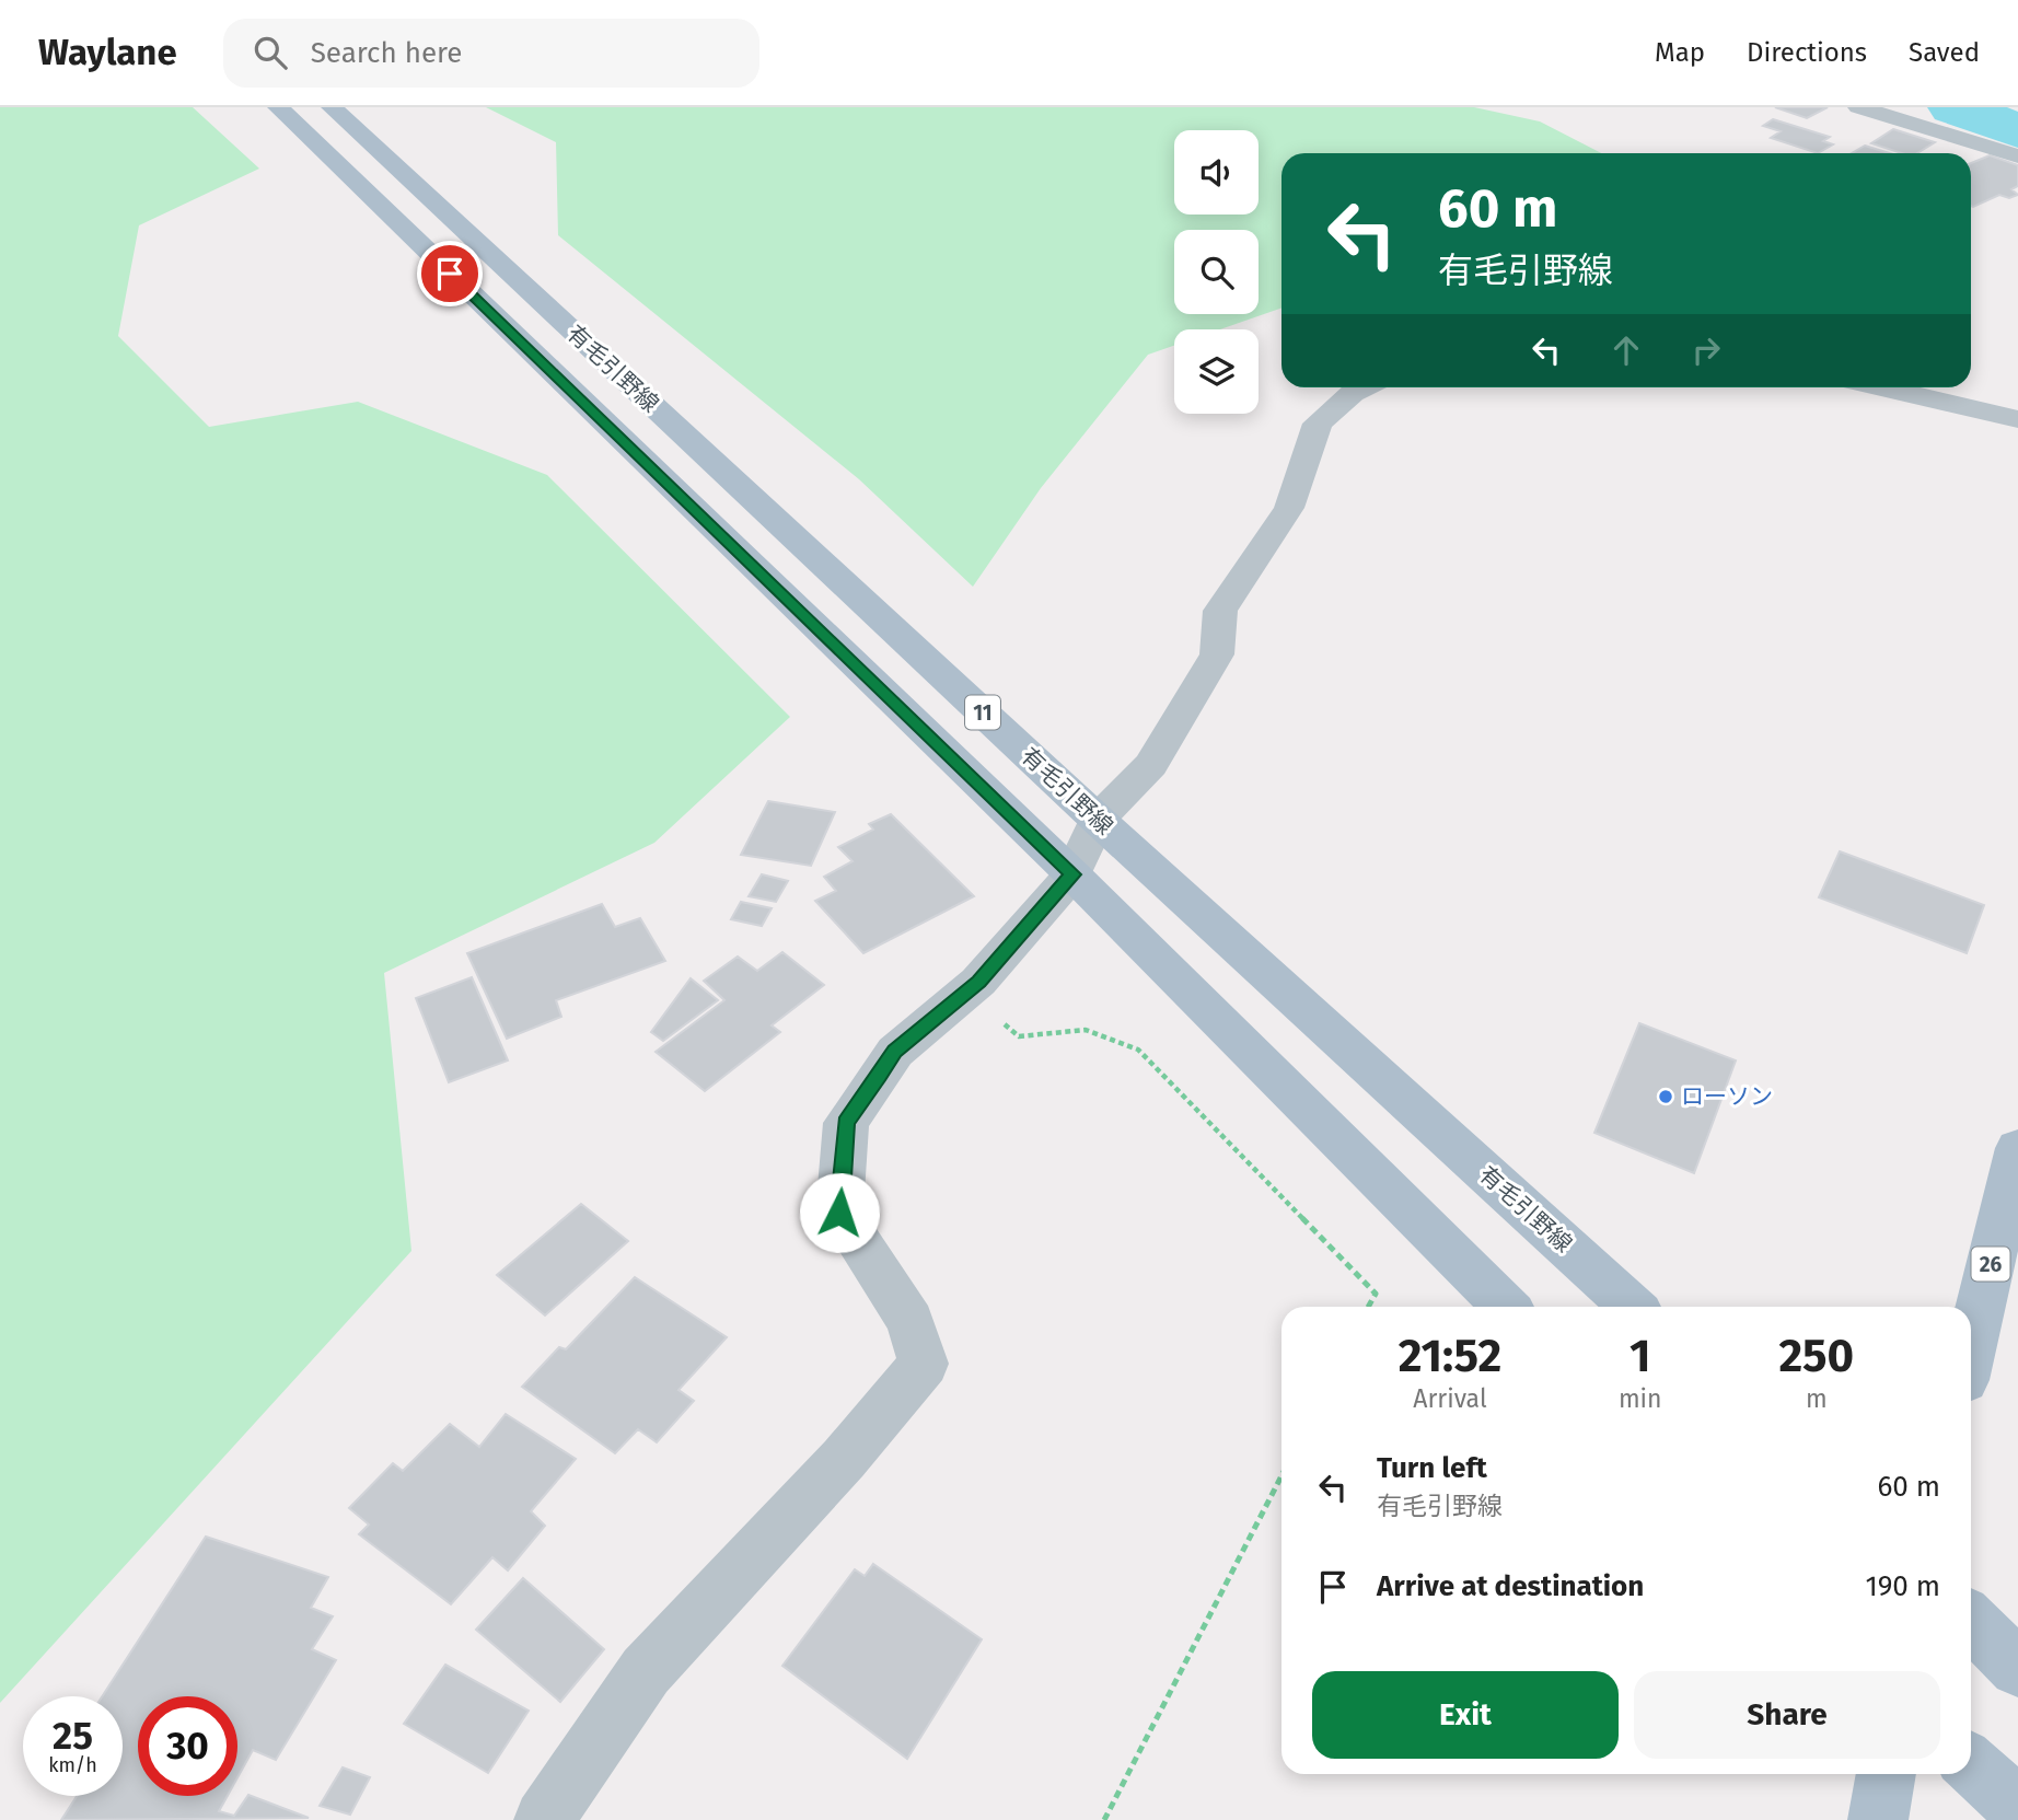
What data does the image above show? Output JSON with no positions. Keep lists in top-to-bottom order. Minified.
{"streets":{"main road":["有毛引野線","11","26"]},"places":["ローソン"],"page":{"header":"Waylane","search":"Search here","nav":["Map","Directions","Saved"],"turn":["60 m","有毛引野線"],"eta":["21:52","Arrival","1","min","250","m"],"list":[{"name":"Turn left","note":"有毛引野線","value":"60 m"},{"name":"Arrive at destination","value":"190 m"}],"buttons":["Exit","Share"],"speed":"25 km/h","limit":"30"}}
